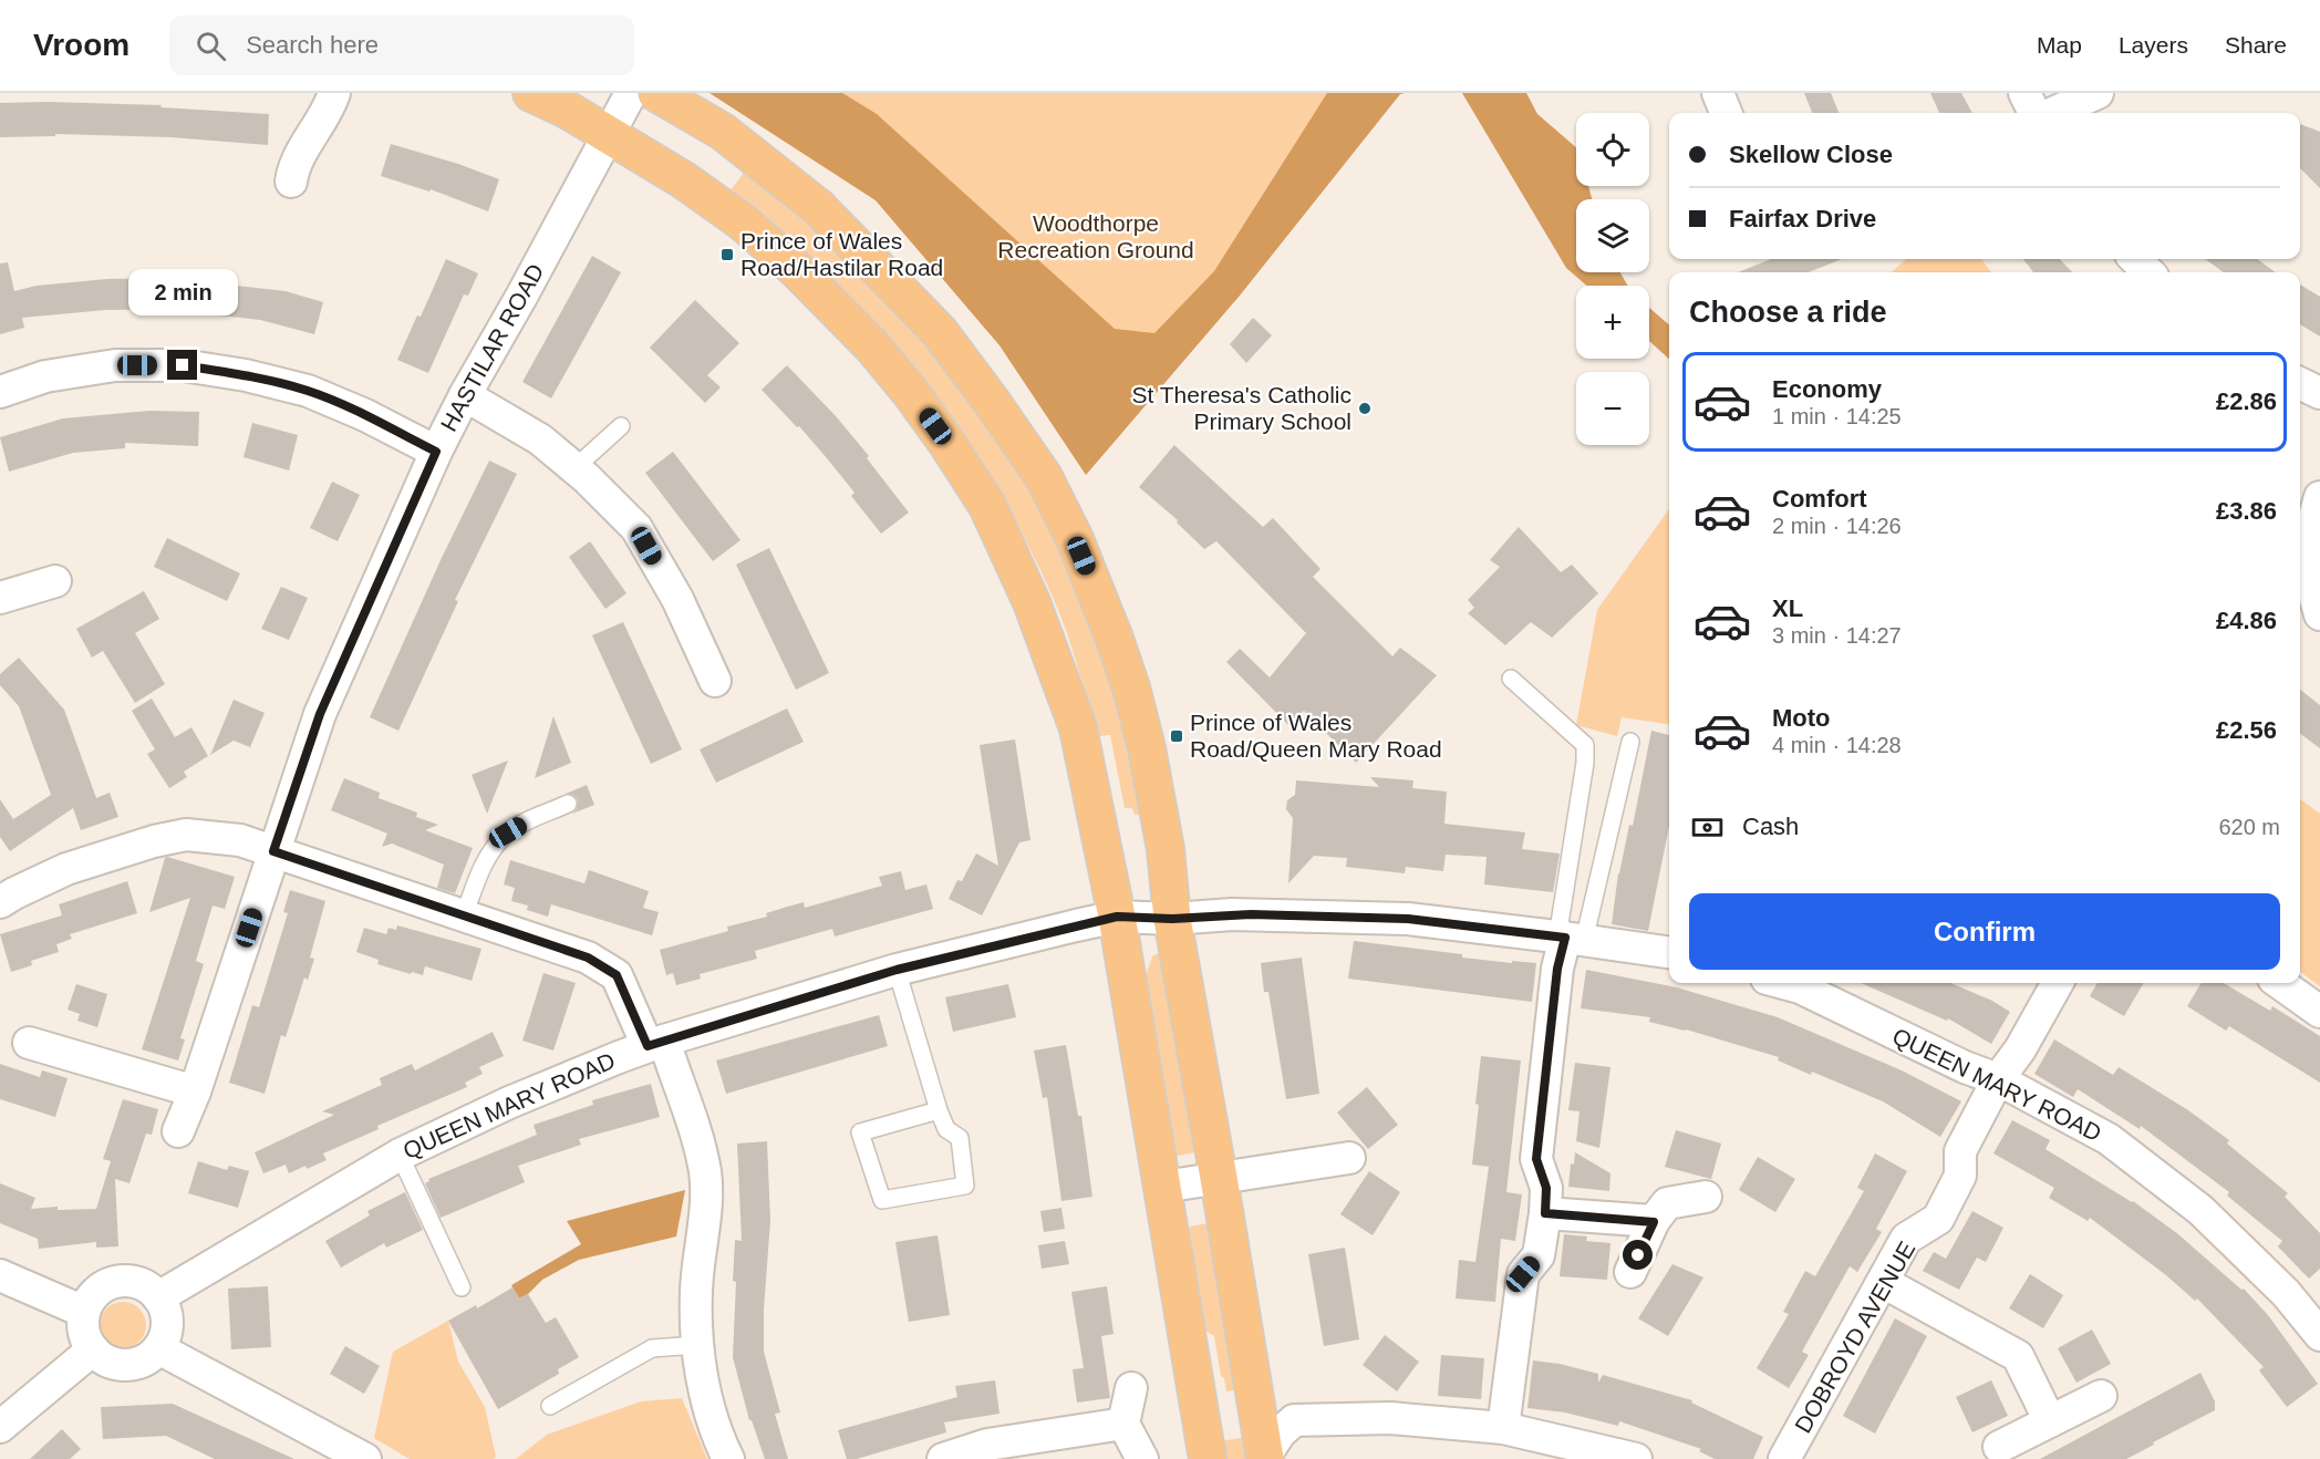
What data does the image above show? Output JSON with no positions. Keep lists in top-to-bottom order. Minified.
{"streets":{"street":["HASTILAR ROAD","QUEEN MARY ROAD","DOBROYD AVENUE"]},"crossings":[["QUEEN MARY ROAD","DOBROYD AVENUE"]],"parks":["Woodthorpe Recreation Ground"],"places":{"transit":["Prince of Wales Road/Hastilar Road","Prince of Wales Road/Queen Mary Road"],"other":["St Theresa's Catholic Primary School"]},"page":{"header":"Vroom","search":"Search here","nav":["Map","Layers","Share"],"map_buttons":["+","−"],"banner":["Skellow Close","Fairfax Drive"],"bubble":"2 min","heading":"Choose a ride","list":[{"name":"Economy","note":"1 min · 14:25","value":"£2.86"},{"name":"Comfort","note":"2 min · 14:26","value":"£3.86"},{"name":"XL","note":"3 min · 14:27","value":"£4.86"},{"name":"Moto","note":"4 min · 14:28","value":"£2.56"}],"pay":["Cash","620 m"],"buttons":"Confirm"}}
